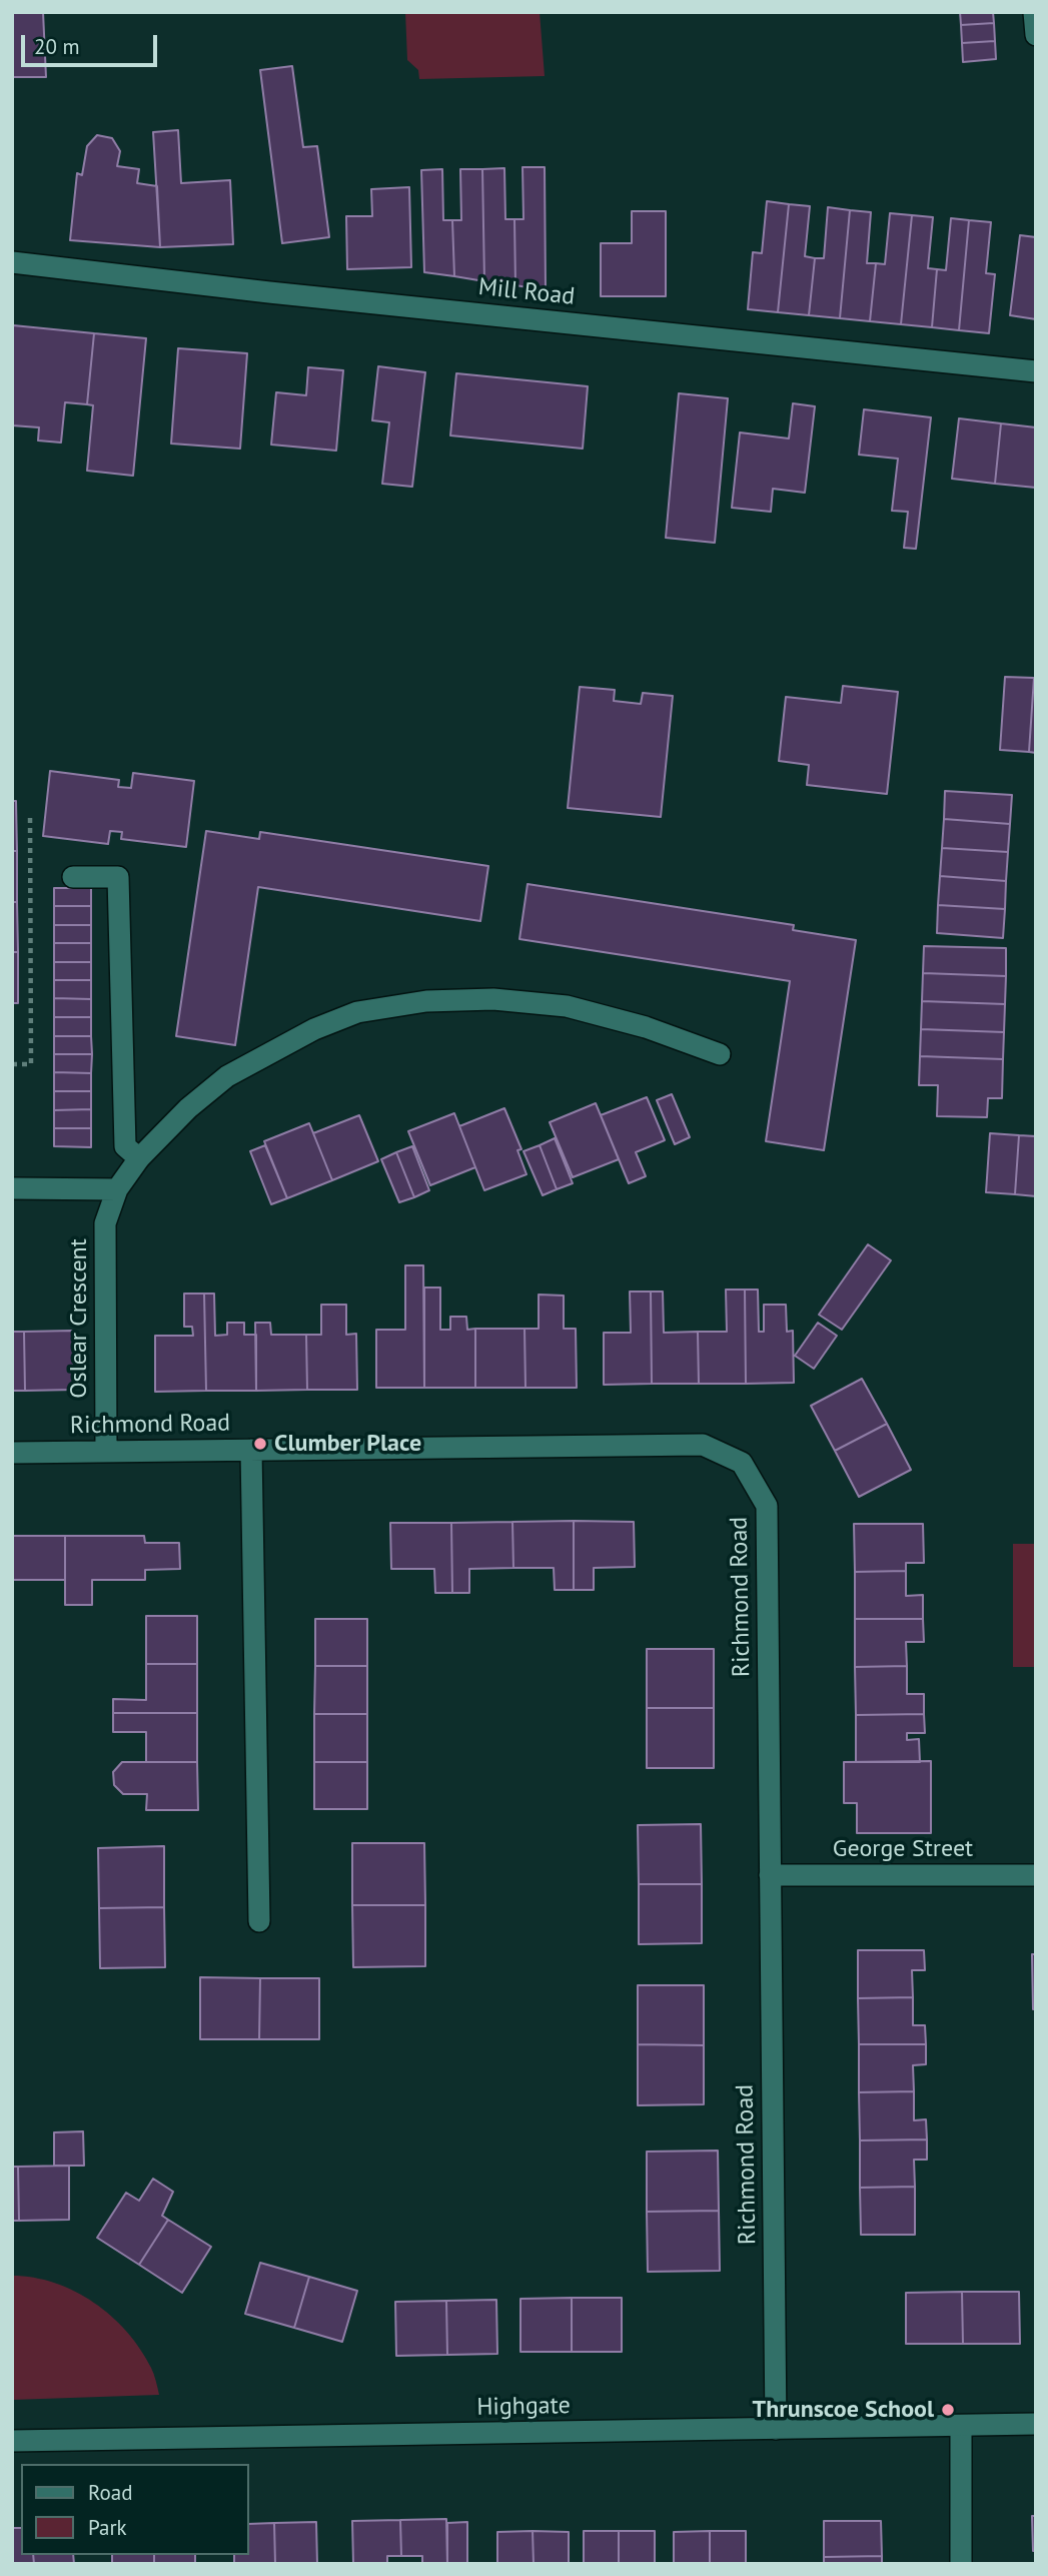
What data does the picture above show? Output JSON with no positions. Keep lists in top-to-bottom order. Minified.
{"streets":{"street":["Mill Road","Oslear Crescent","Richmond Road","George Street","Highgate"]},"crossings":[["Oslear Crescent","Richmond Road"],["Richmond Road","George Street"],["Richmond Road","Highgate"]],"places":["Clumber Place","Thrunscoe School"],"legend":["Road","Park"],"scale_bar":"20 m"}
